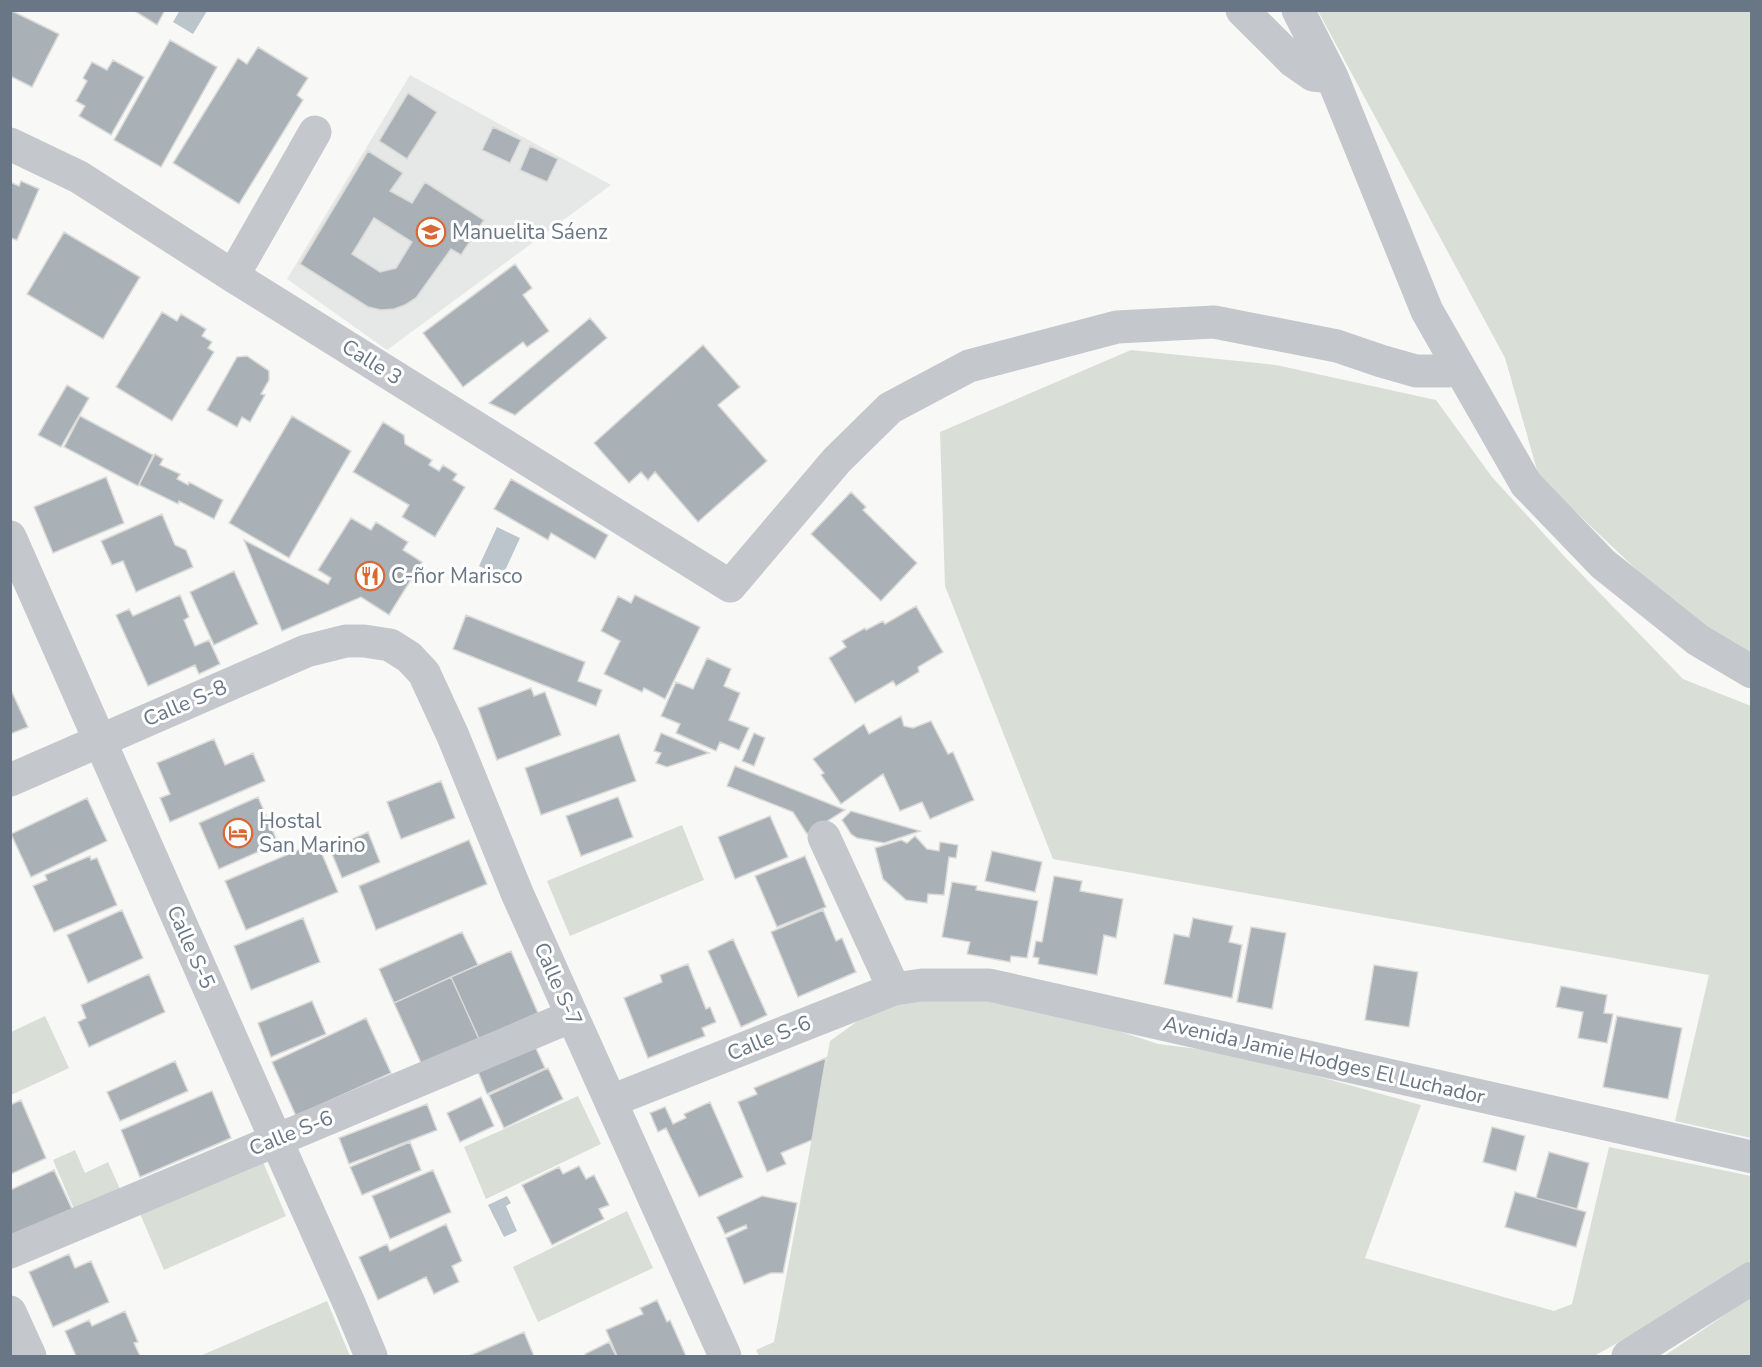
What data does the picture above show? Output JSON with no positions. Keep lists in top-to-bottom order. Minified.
{"streets":{"street":["Calle 3","Calle S-8","Calle S-5","Calle S-7","Calle S-6","Avenida Jamie Hodges El Luchador"]},"crossings":[["Calle S-8","Calle S-5"],["Calle S-8","Calle S-7"],["Calle S-5","Calle S-6"],["Calle S-7","Calle S-6"],["Calle S-6","Avenida Jamie Hodges El Luchador"]],"places":{"school or university":["Manuelita Sáenz"],"restaurant":["C-ñor Marisco"],"hotel":["Hostal San Marino"]}}
